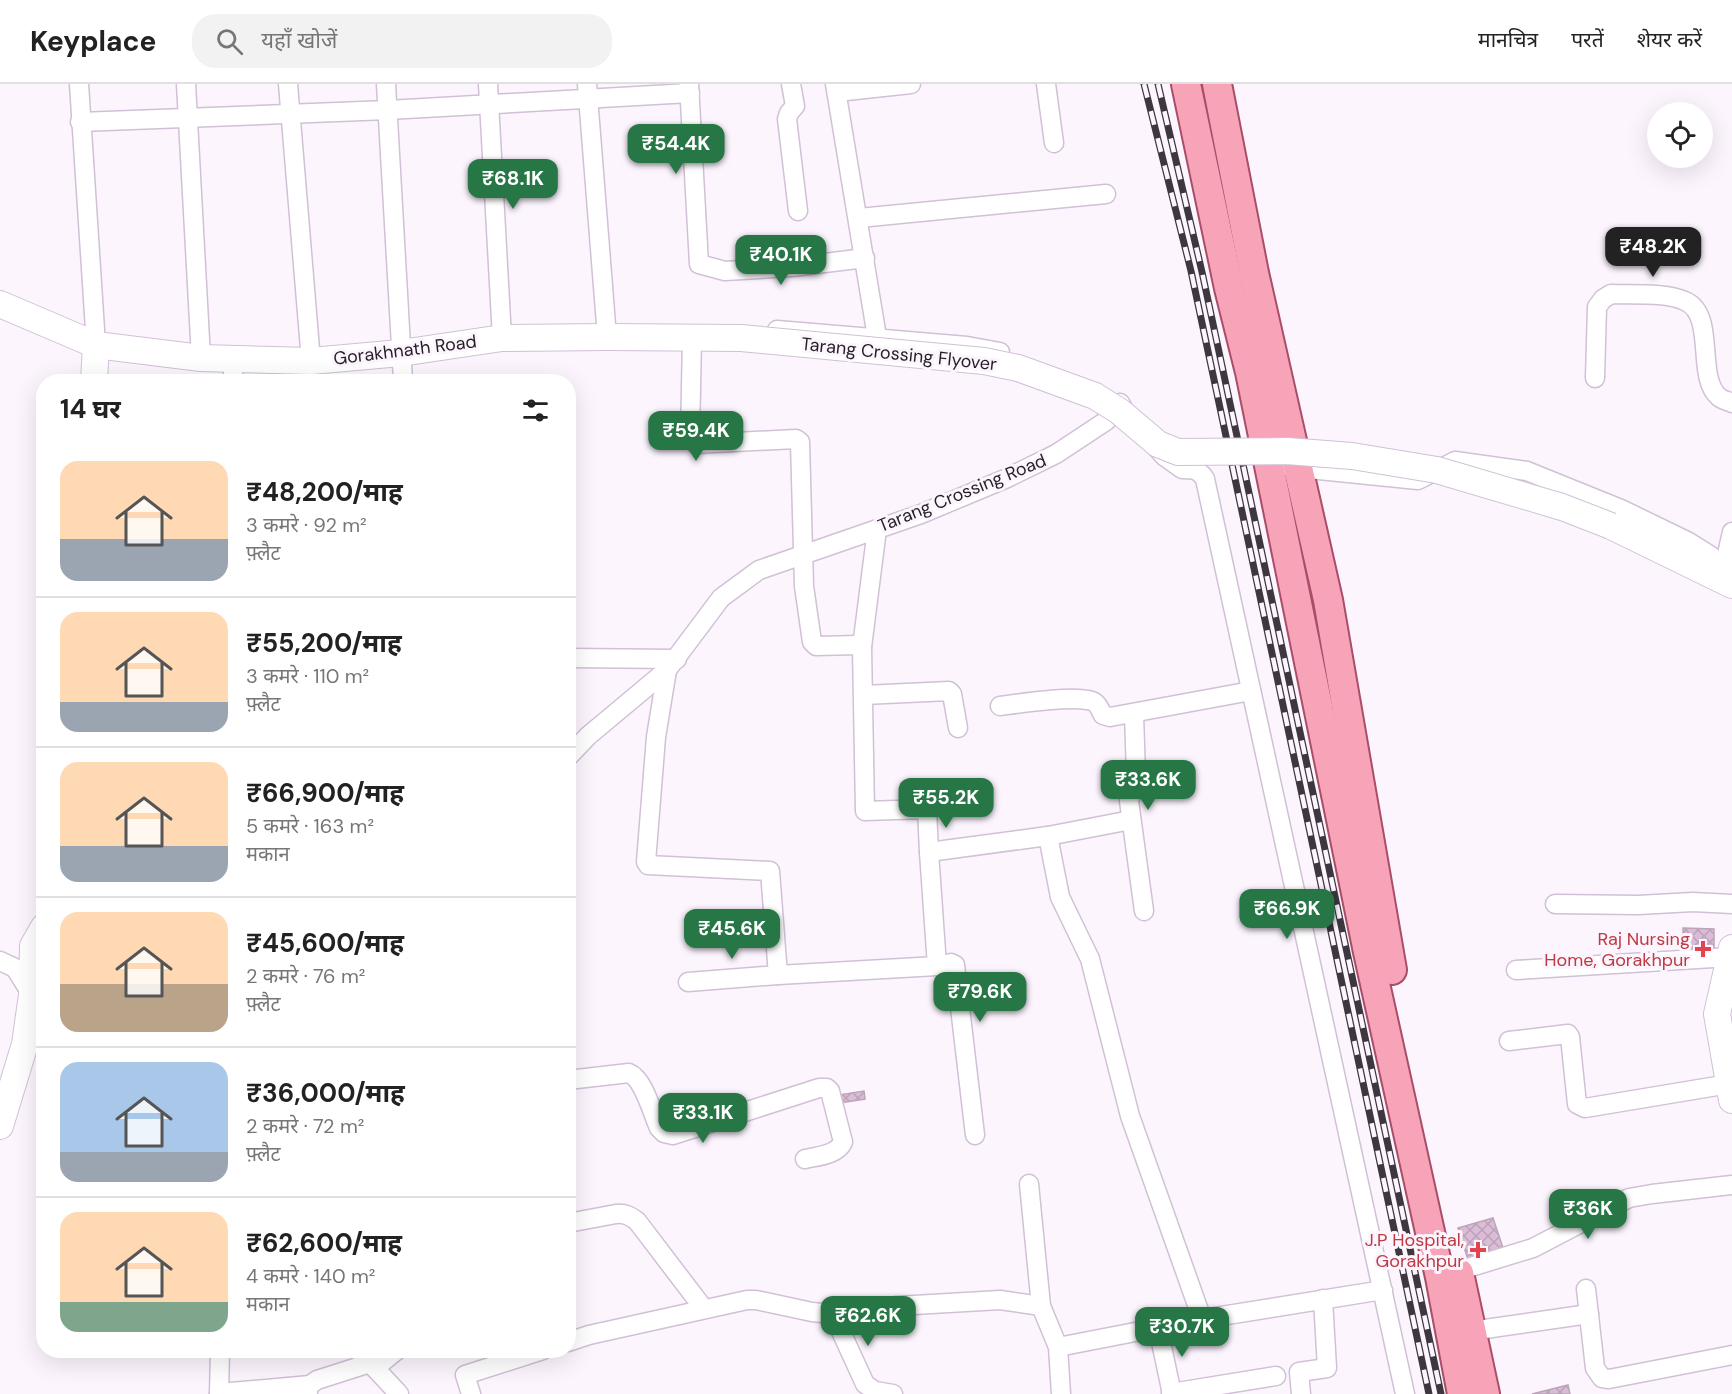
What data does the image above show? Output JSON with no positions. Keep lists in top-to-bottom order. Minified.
{"streets":{"main road":["Gorakhnath Road","Tarang Crossing Flyover"],"street":["Tarang Crossing Road"]},"crossings":[["Gorakhnath Road","Tarang Crossing Flyover"]],"places":{"health":["Raj Nursing Home, Gorakhpur","J.P Hospital, Gorakhpur"]},"page":{"header":"Keyplace","search":"यहाँ खोजें","nav":["मानचित्र","परतें","शेयर करें"],"price":["₹54.4K","₹68.1K","₹48.2K","₹40.1K","₹59.4K","₹33.6K","₹55.2K","₹66.9K","₹45.6K","₹79.6K","₹33.1K","₹36K","₹62.6K","₹30.7K"],"heading":"14 घर","list":[{"name":"₹48,200/माह","note":"3 कमरे · 92 m² · फ़्लैट"},{"name":"₹55,200/माह","note":"3 कमरे · 110 m² · फ़्लैट"},{"name":"₹66,900/माह","note":"5 कमरे · 163 m² · मकान"},{"name":"₹45,600/माह","note":"2 कमरे · 76 m² · फ़्लैट"},{"name":"₹36,000/माह","note":"2 कमरे · 72 m² · फ़्लैट"},{"name":"₹62,600/माह","note":"4 कमरे · 140 m² · मकान"}]}}
